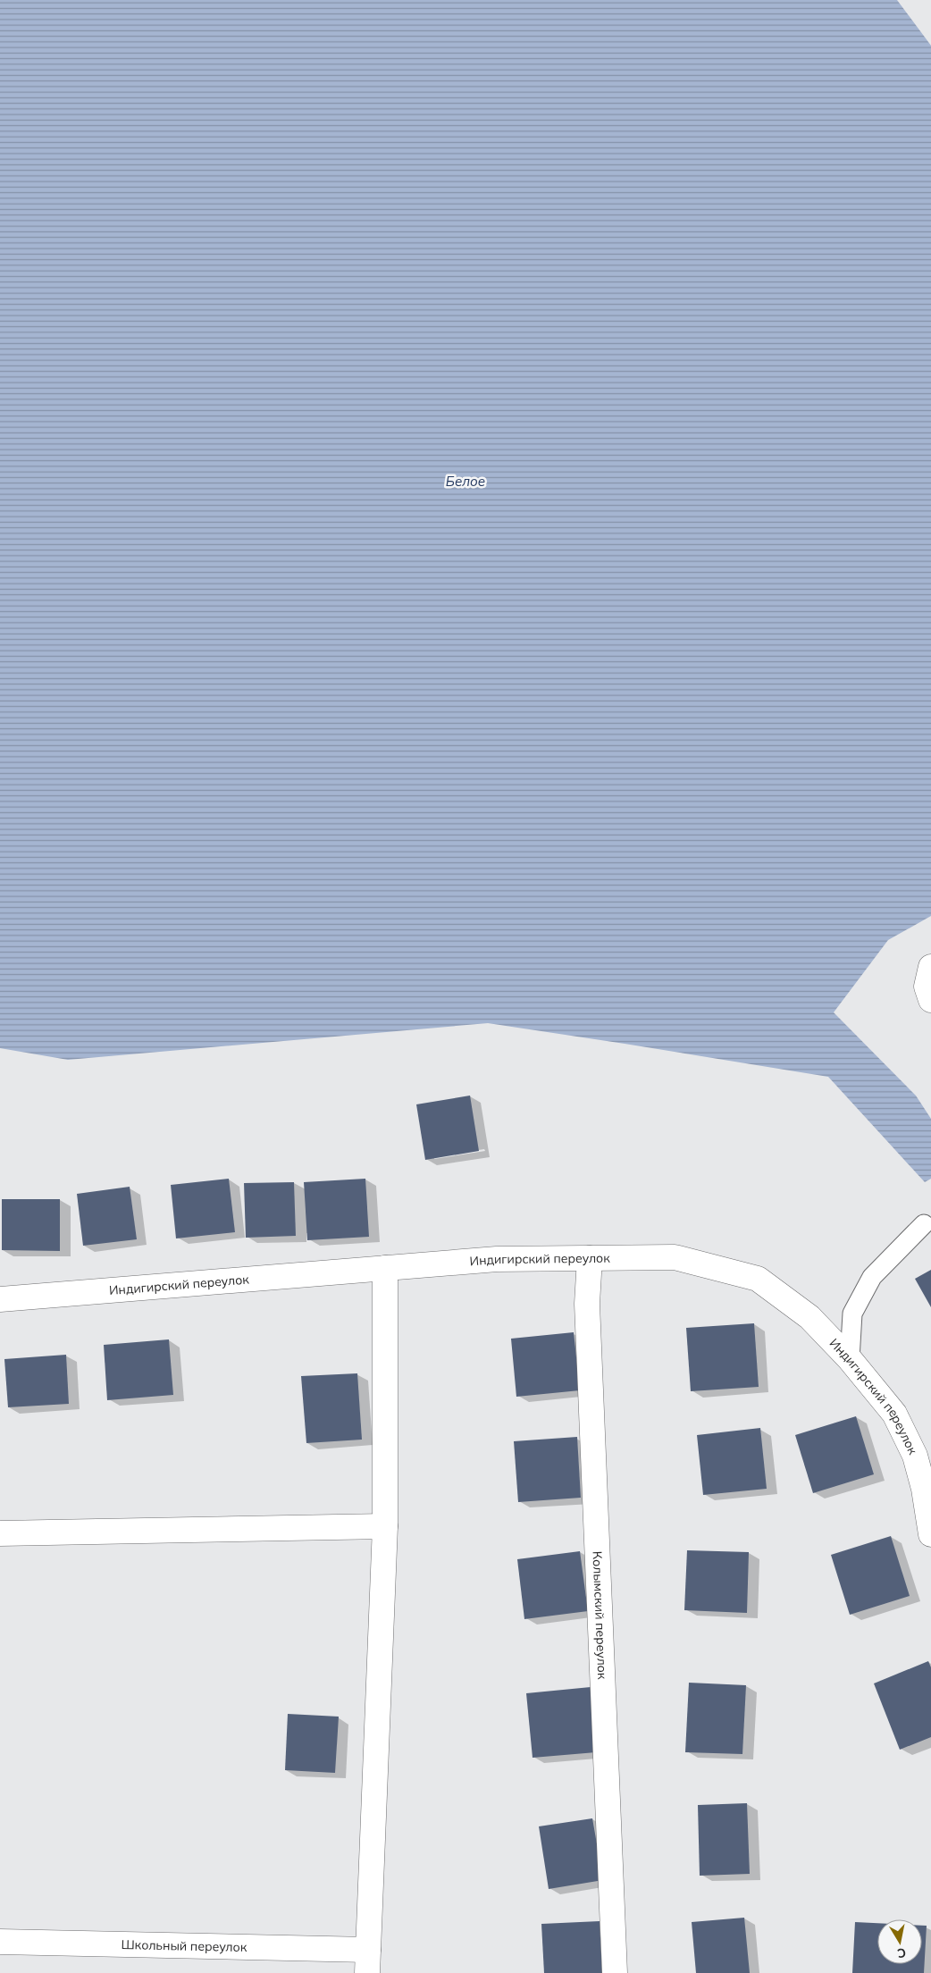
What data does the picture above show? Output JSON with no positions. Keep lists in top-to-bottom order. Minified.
{"streets":{"street":["Индигирский переулок","Колымский переулок","Школьный переулок"]},"crossings":[["Индигирский переулок","Колымский переулок"]],"water":["Белое"],"north":"bottom"}
